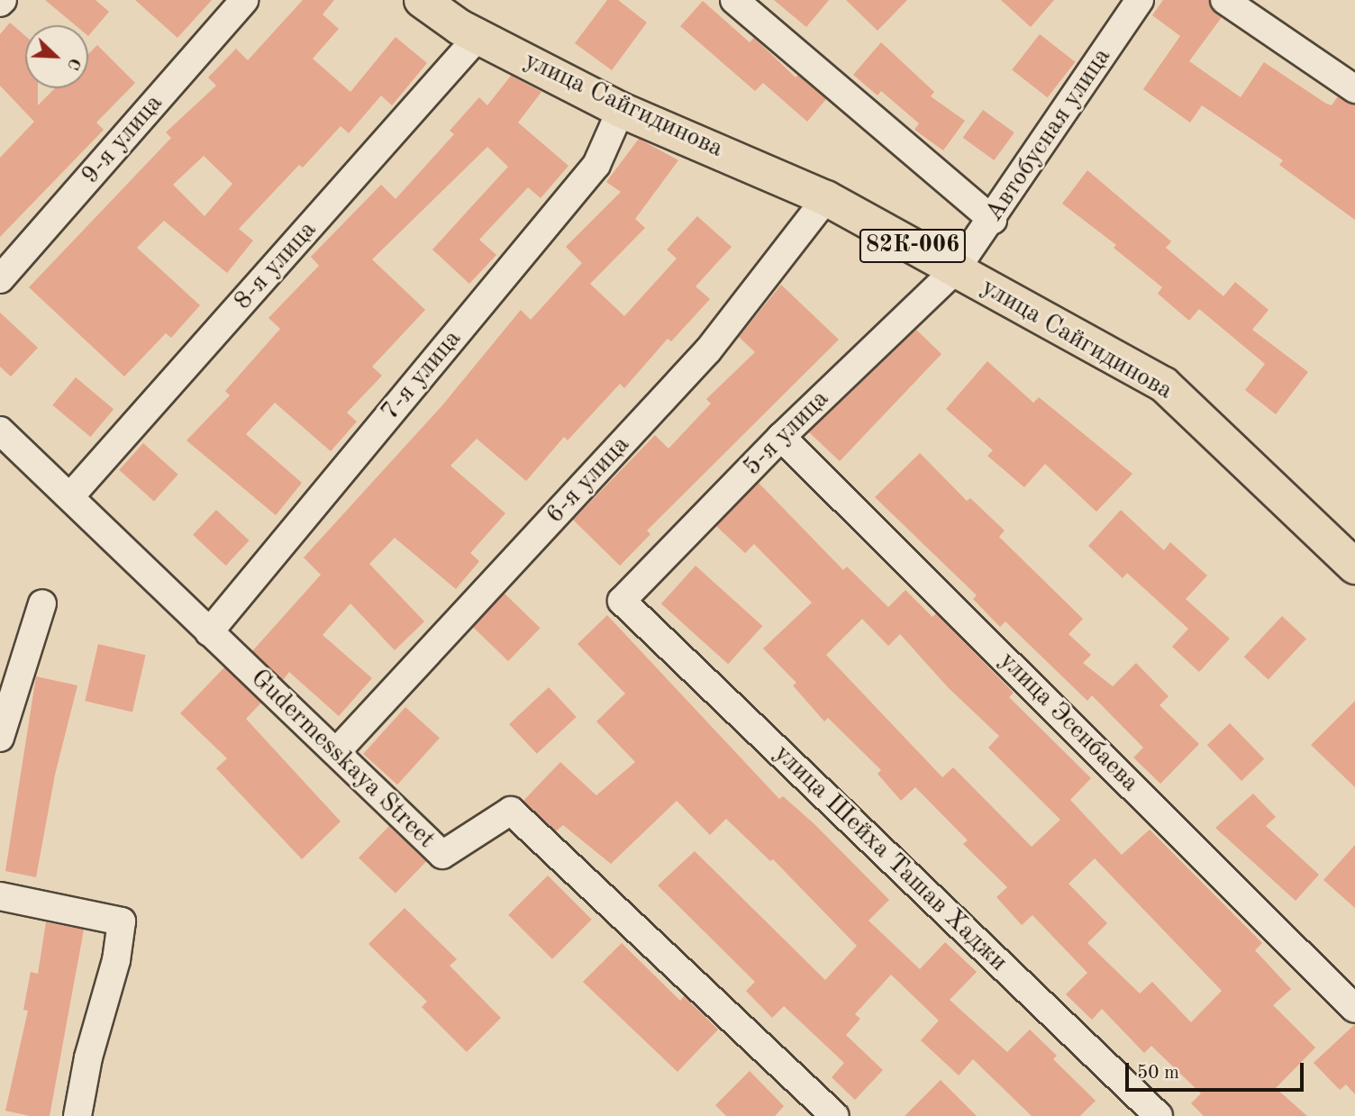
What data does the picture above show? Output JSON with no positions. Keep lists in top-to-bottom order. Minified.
{"streets":{"main road":["улица Сайгидинова","82К-006"],"street":["Автобусная улица","9-я улица","8-я улица","7-я улица","5-я улица","6-я улица","улица Эсенбаева","Gudermesskaya Street","улица Шейха Ташав Хаджи"]},"crossings":[["улица Сайгидинова","Автобусная улица"],["улица Сайгидинова","8-я улица"],["улица Сайгидинова","7-я улица"],["улица Сайгидинова","5-я улица"],["улица Сайгидинова","6-я улица"],["Автобусная улица","5-я улица"],["8-я улица","Gudermesskaya Street"],["7-я улица","Gudermesskaya Street"],["5-я улица","улица Эсенбаева"],["5-я улица","улица Шейха Ташав Хаджи"],["6-я улица","Gudermesskaya Street"]],"scale_bar":"50 m","north":"bottom right"}
